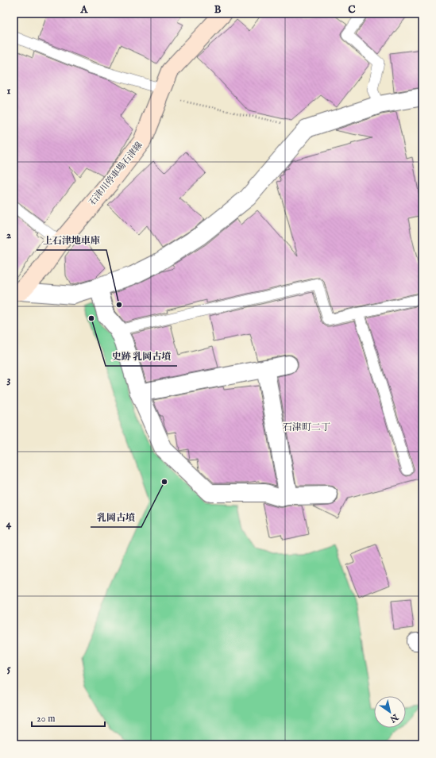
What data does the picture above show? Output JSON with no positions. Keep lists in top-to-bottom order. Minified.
{"streets":{"main road":["石津川停車場石津線"]},"districts":["石津町二丁"],"places":["上石津地車庫","史跡 乳岡古墳","乳岡古墳"],"scale_bar":"20 m","north":"bottom right","grid":{"columns":["A","B","C"],"rows":["1","2","3","4","5"]}}
